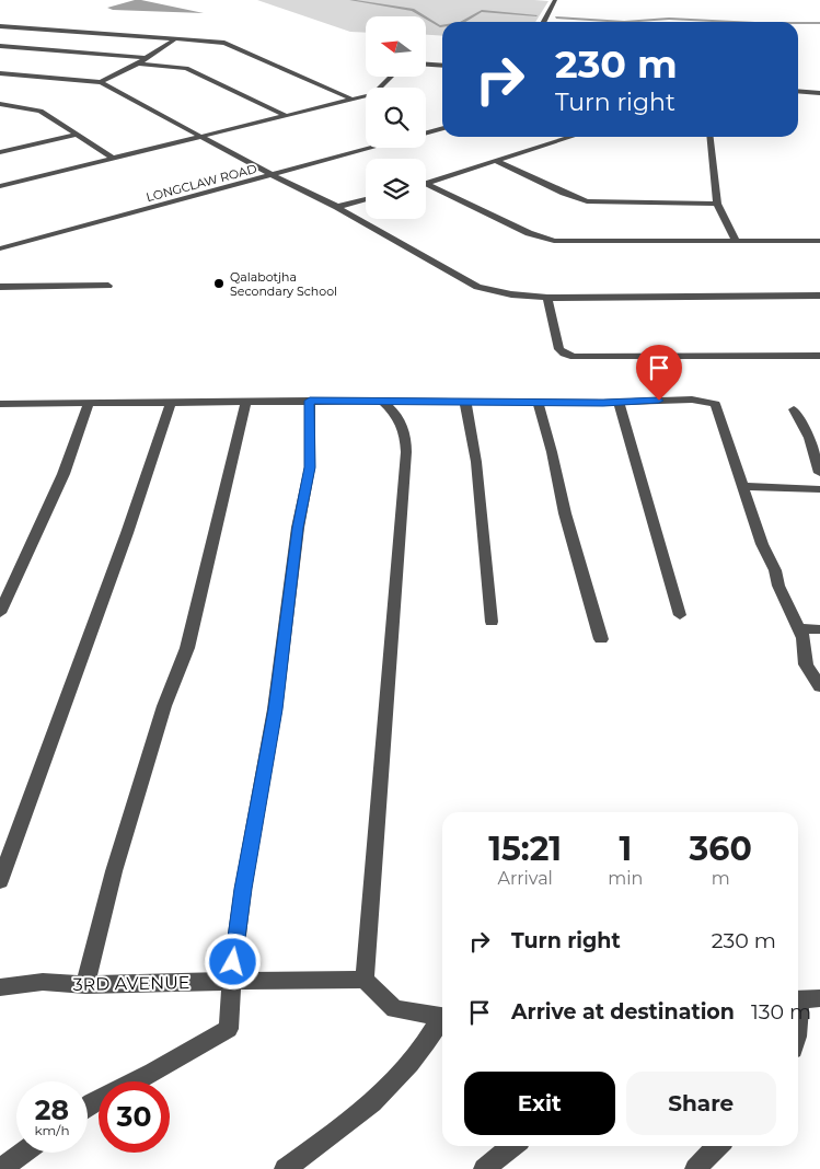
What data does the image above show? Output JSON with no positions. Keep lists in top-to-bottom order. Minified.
{"streets":{"street":["LONGCLAW ROAD","3RD AVENUE"]},"places":["Qalabotjha Secondary School"],"north":"left","page":{"turn":["230 m","Turn right"],"eta":["15:21","Arrival","1","min","360","m"],"list":[{"name":"Turn right","value":"230 m"},{"name":"Arrive at destination","value":"130 m"}],"buttons":["Exit","Share"],"speed":"28 km/h","limit":"30"}}
